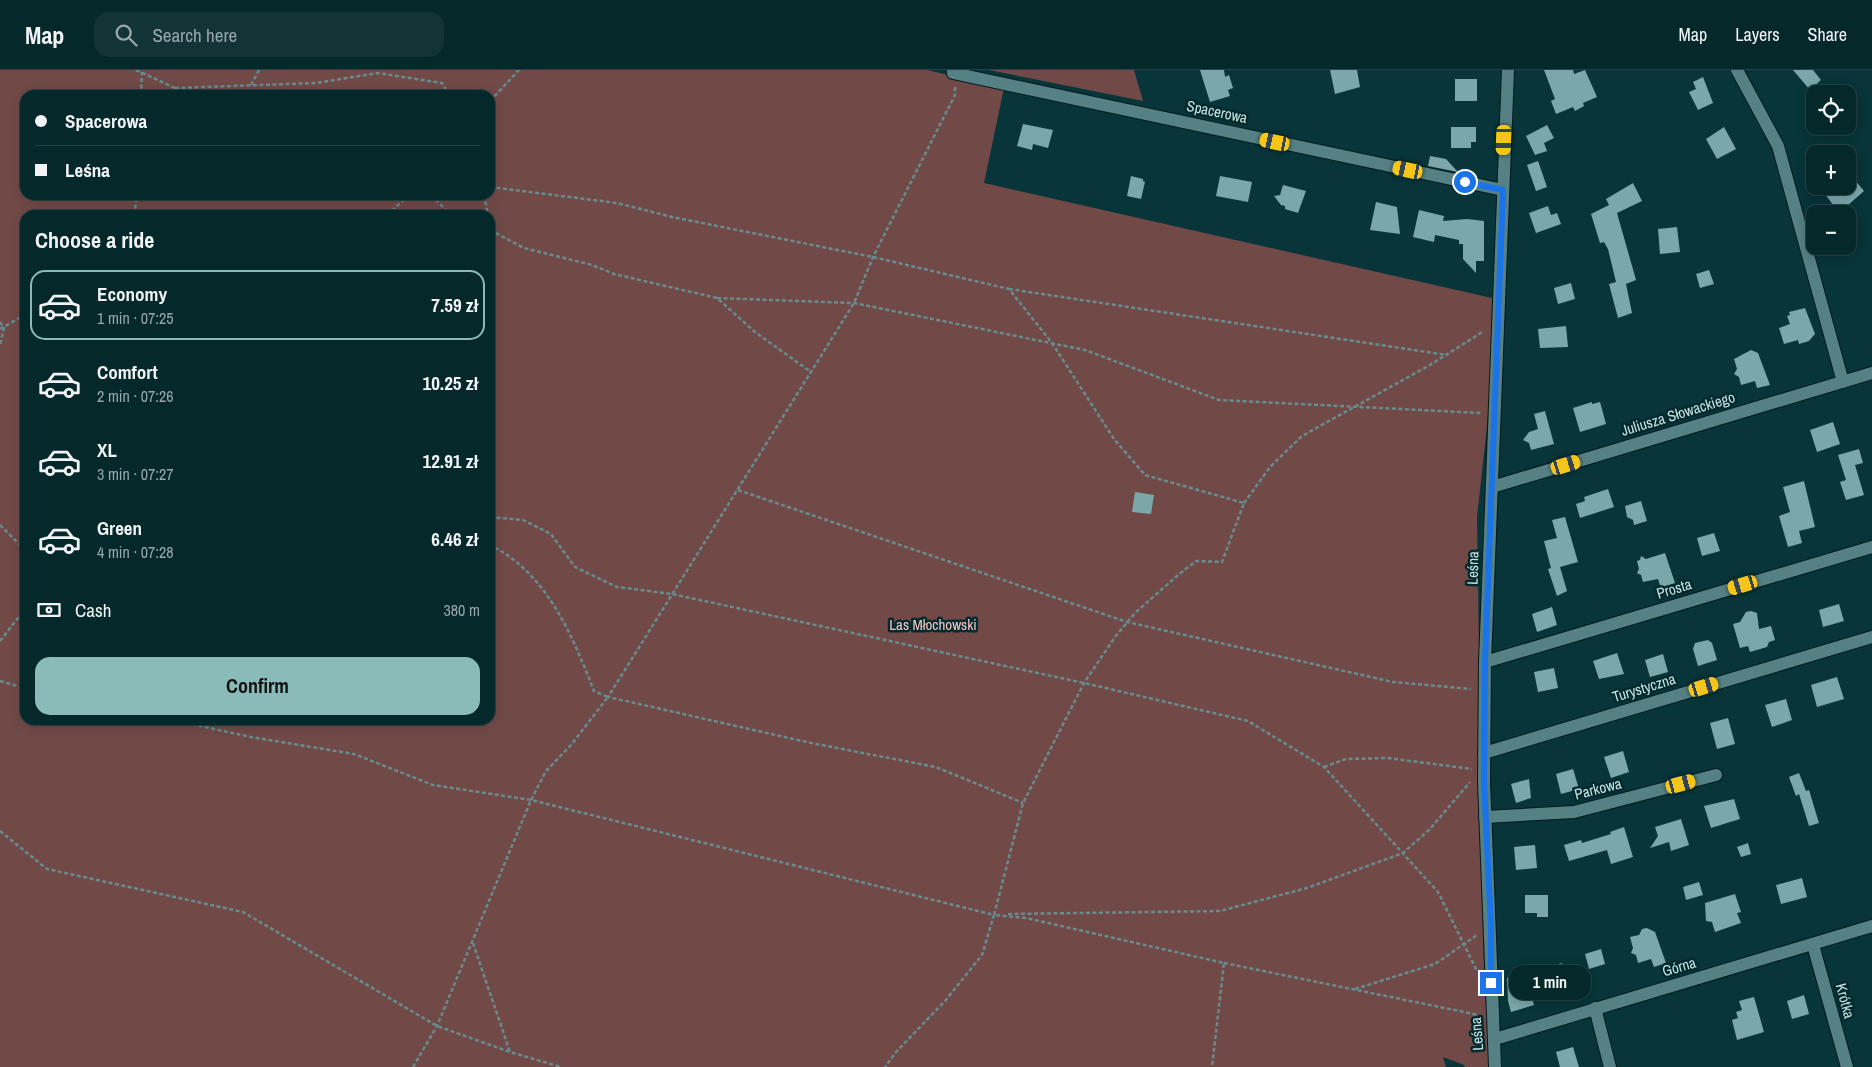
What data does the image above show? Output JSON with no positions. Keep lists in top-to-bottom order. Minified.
{"streets":{"street":["Spacerowa","Juliusza Słowackiego","Leśna","Prosta","Turystyczna","Parkowa","Górna","Krótka"]},"crossings":[["Spacerowa","Leśna"],["Juliusza Słowackiego","Leśna"],["Leśna","Prosta"],["Leśna","Turystyczna"],["Leśna","Parkowa"],["Leśna","Górna"],["Górna","Krótka"]],"parks":["Las Młochowski"],"page":{"header":"Map","search":"Search here","nav":["Map","Layers","Share"],"map_buttons":["+","−"],"banner":["Spacerowa","Leśna"],"heading":"Choose a ride","list":[{"name":"Economy","note":"1 min · 07:25","value":"7.59 zł"},{"name":"Comfort","note":"2 min · 07:26","value":"10.25 zł"},{"name":"XL","note":"3 min · 07:27","value":"12.91 zł"},{"name":"Green","note":"4 min · 07:28","value":"6.46 zł"}],"pay":["Cash","380 m"],"buttons":"Confirm","bubble":"1 min"}}
